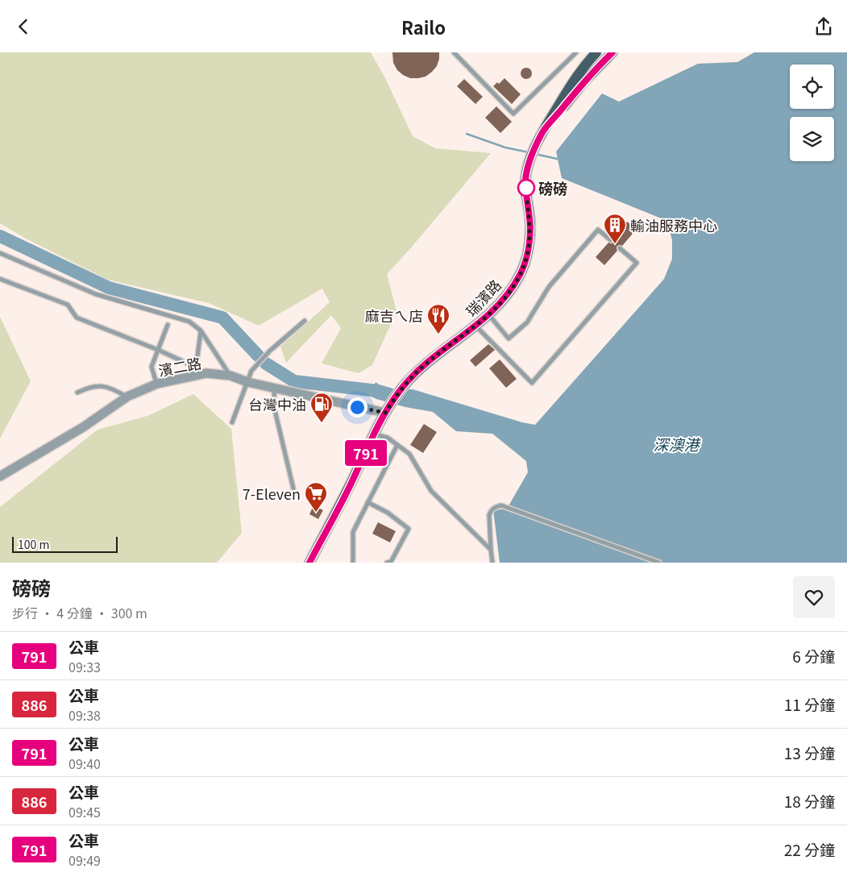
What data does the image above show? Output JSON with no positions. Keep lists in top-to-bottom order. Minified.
{"streets":{"main road":["瑞濱路"],"street":["濱二路"]},"crossings":[["瑞濱路","濱二路"]],"water":["深澳港"],"places":{"other":["磅磅"],"building":["輸油服務中心"],"restaurant":["麻吉ㄟ店"],"fuel station":["台灣中油"],"supermarket":["7-Eleven"]},"lines":["bus line 791"],"scale_bar":"100 m","page":{"header":"Railo","on_map":"791","scale":"100 m","heading":["磅磅","步行 · 4 分鐘 · 300 m"],"list":[{"mark":"791","name":"公車","note":"09:33","value":"6 分鐘"},{"mark":"886","name":"公車","note":"09:38","value":"11 分鐘"},{"mark":"791","name":"公車","note":"09:40","value":"13 分鐘"},{"mark":"886","name":"公車","note":"09:45","value":"18 分鐘"},{"mark":"791","name":"公車","note":"09:49","value":"22 分鐘"}]}}
